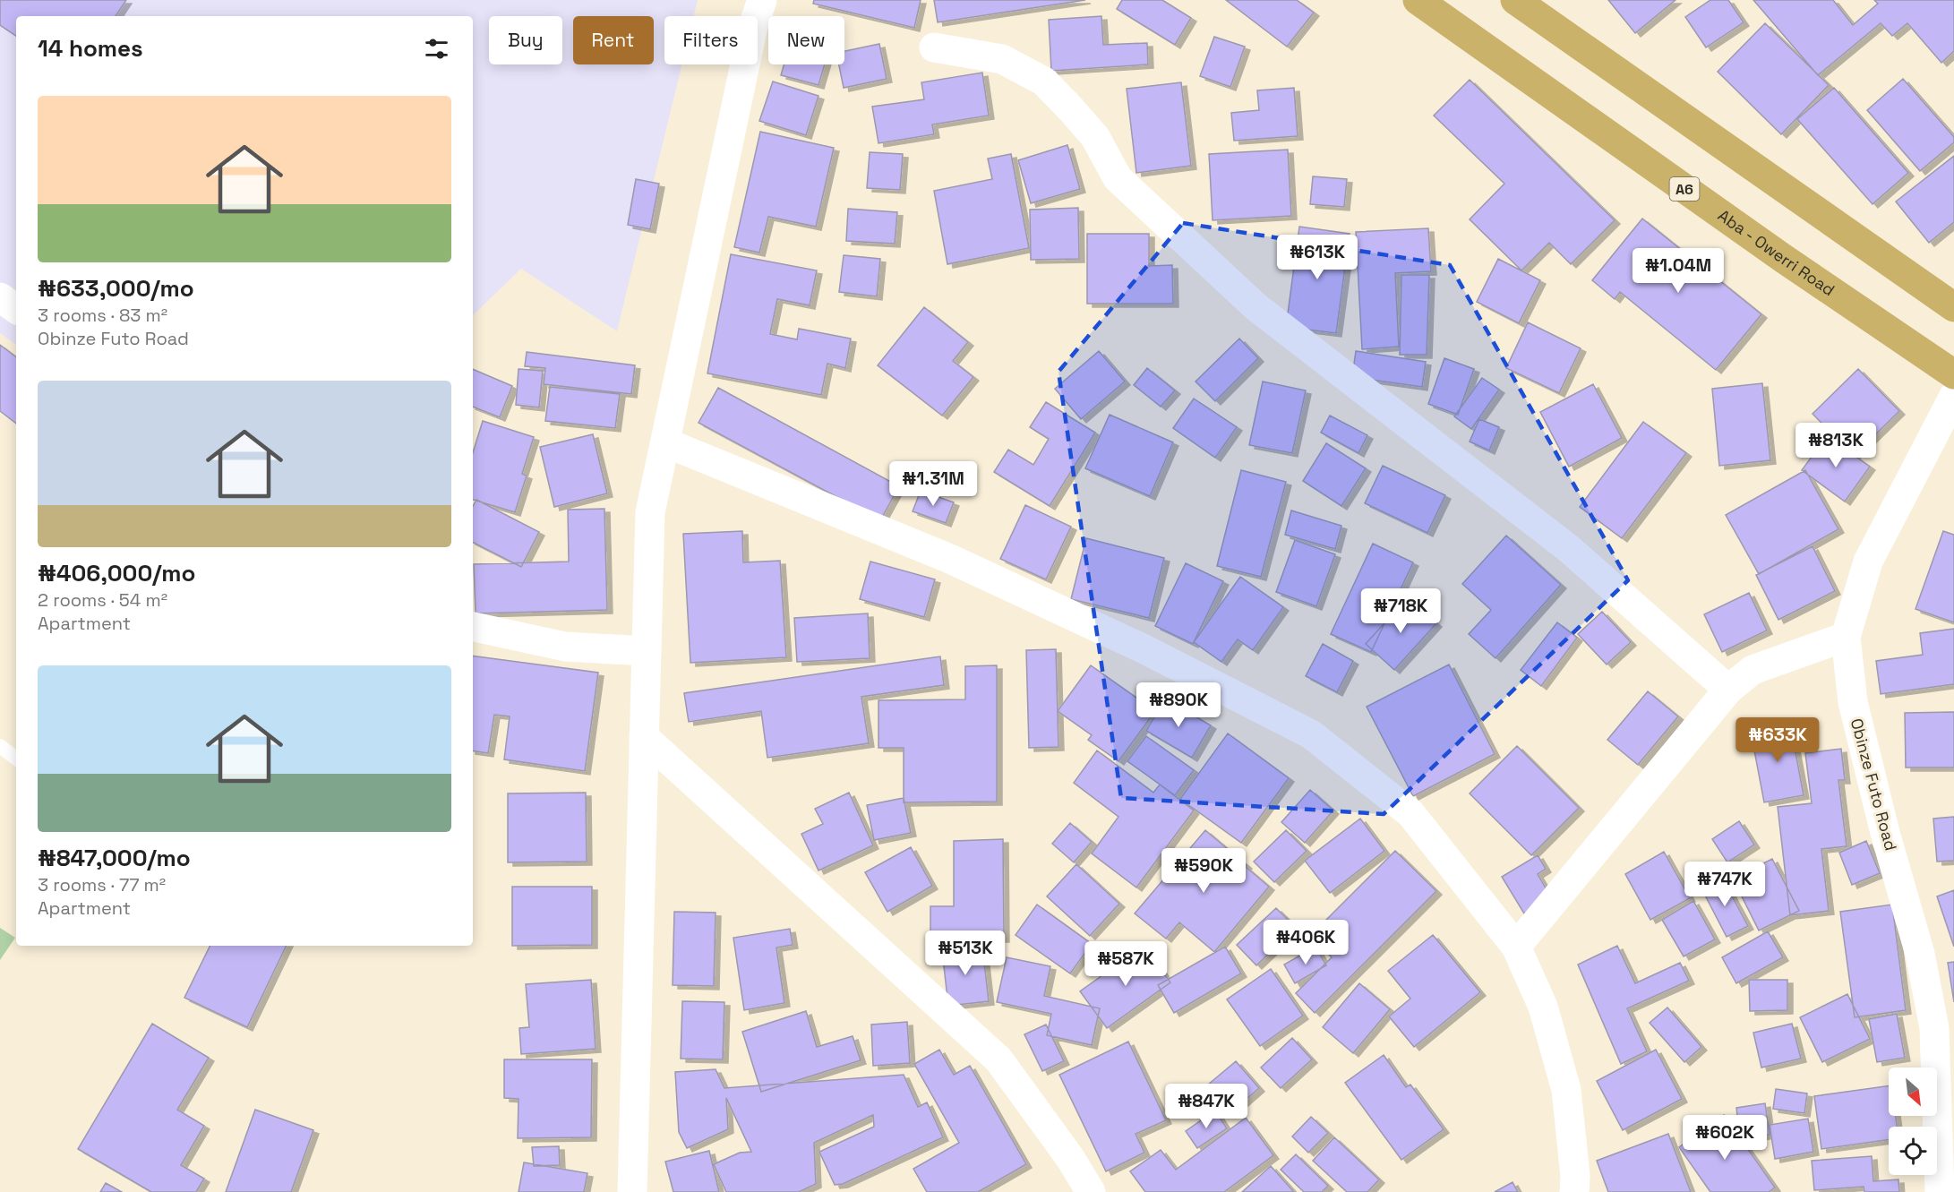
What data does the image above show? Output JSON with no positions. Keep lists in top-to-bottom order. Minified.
{"streets":{"highway":["A6","Aba - Owerri Road"],"street":["Obinze Futo Road"]},"north":"bottom right","page":{"chip":["Buy","Rent","Filters","New"],"heading":"14 homes","list":[{"name":"₦633,000/mo","note":"3 rooms · 83 m² · Obinze Futo Road"},{"name":"₦406,000/mo","note":"2 rooms · 54 m² · Apartment"},{"name":"₦847,000/mo","note":"3 rooms · 77 m² · Apartment"}],"price":["₦613K","₦1.04M","₦813K","₦1.31M","₦718K","₦890K","₦633K","₦590K","₦747K","₦406K","₦513K","₦587K","₦847K","₦602K"]}}
